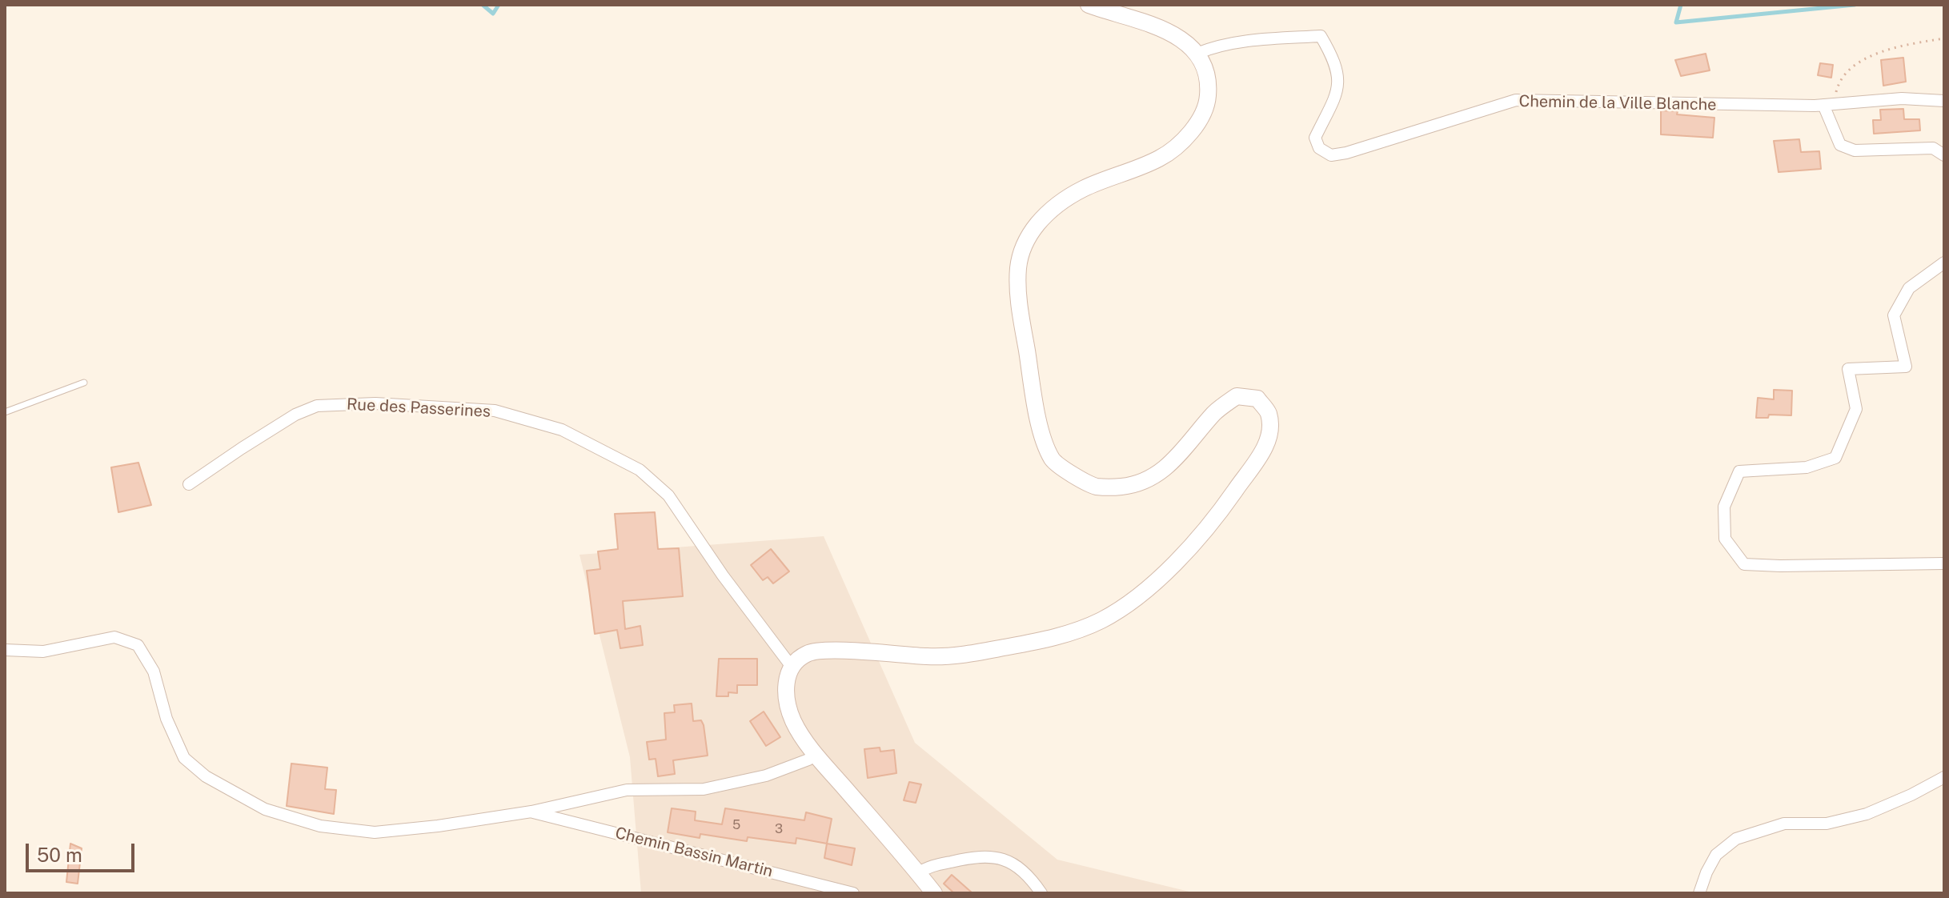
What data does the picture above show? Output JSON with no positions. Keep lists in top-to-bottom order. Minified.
{"streets":{"street":["Chemin de la Ville Blanche","Rue des Passerines","Chemin Bassin Martin"]},"house_numbers":["5","3"],"scale_bar":"50 m"}
